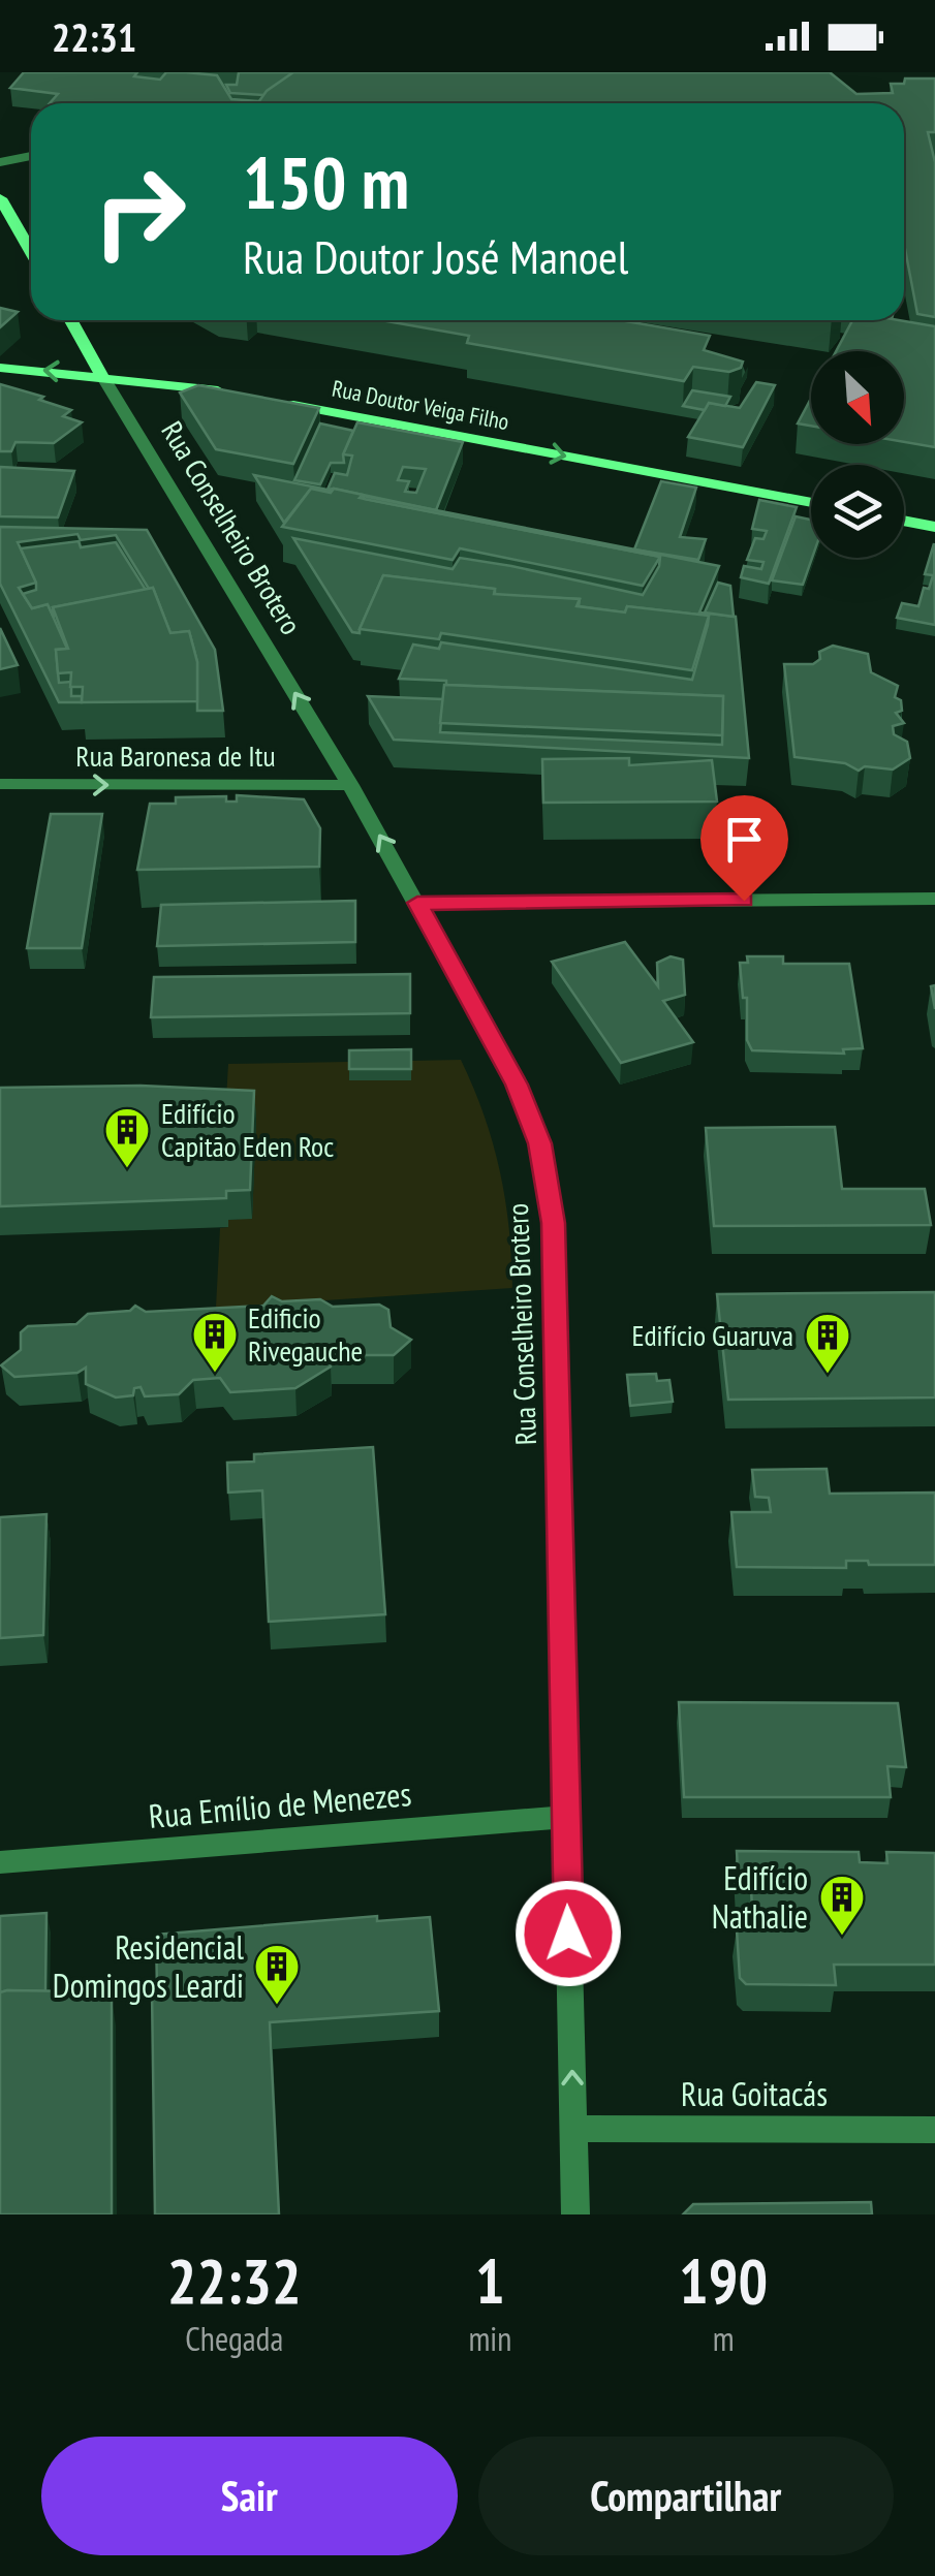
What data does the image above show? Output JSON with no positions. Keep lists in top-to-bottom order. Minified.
{"streets":{"street":["Rua Doutor Veiga Filho","Rua Conselheiro Brotero","Rua Baronesa de Itu","Rua Emílio de Menezes","Rua Goitacás"]},"crossings":[["Rua Conselheiro Brotero","Rua Baronesa de Itu"],["Rua Conselheiro Brotero","Rua Emílio de Menezes"],["Rua Conselheiro Brotero","Rua Goitacás"]],"one_way":["Rua Doutor Veiga Filho","Rua Conselheiro Brotero","Rua Baronesa de Itu"],"places":{"building":["Edifício Capitão Eden Roc","Edificio Rivegauche","Edifício Guaruva","Edifício Nathalie","Residencial Domingos Leardi"]},"north":"bottom right","page":{"status":"22:31","turn":["150 m","Rua Doutor José Manoel"],"eta":["22:32","Chegada","1","min","190","m"],"buttons":["Sair","Compartilhar"]}}
